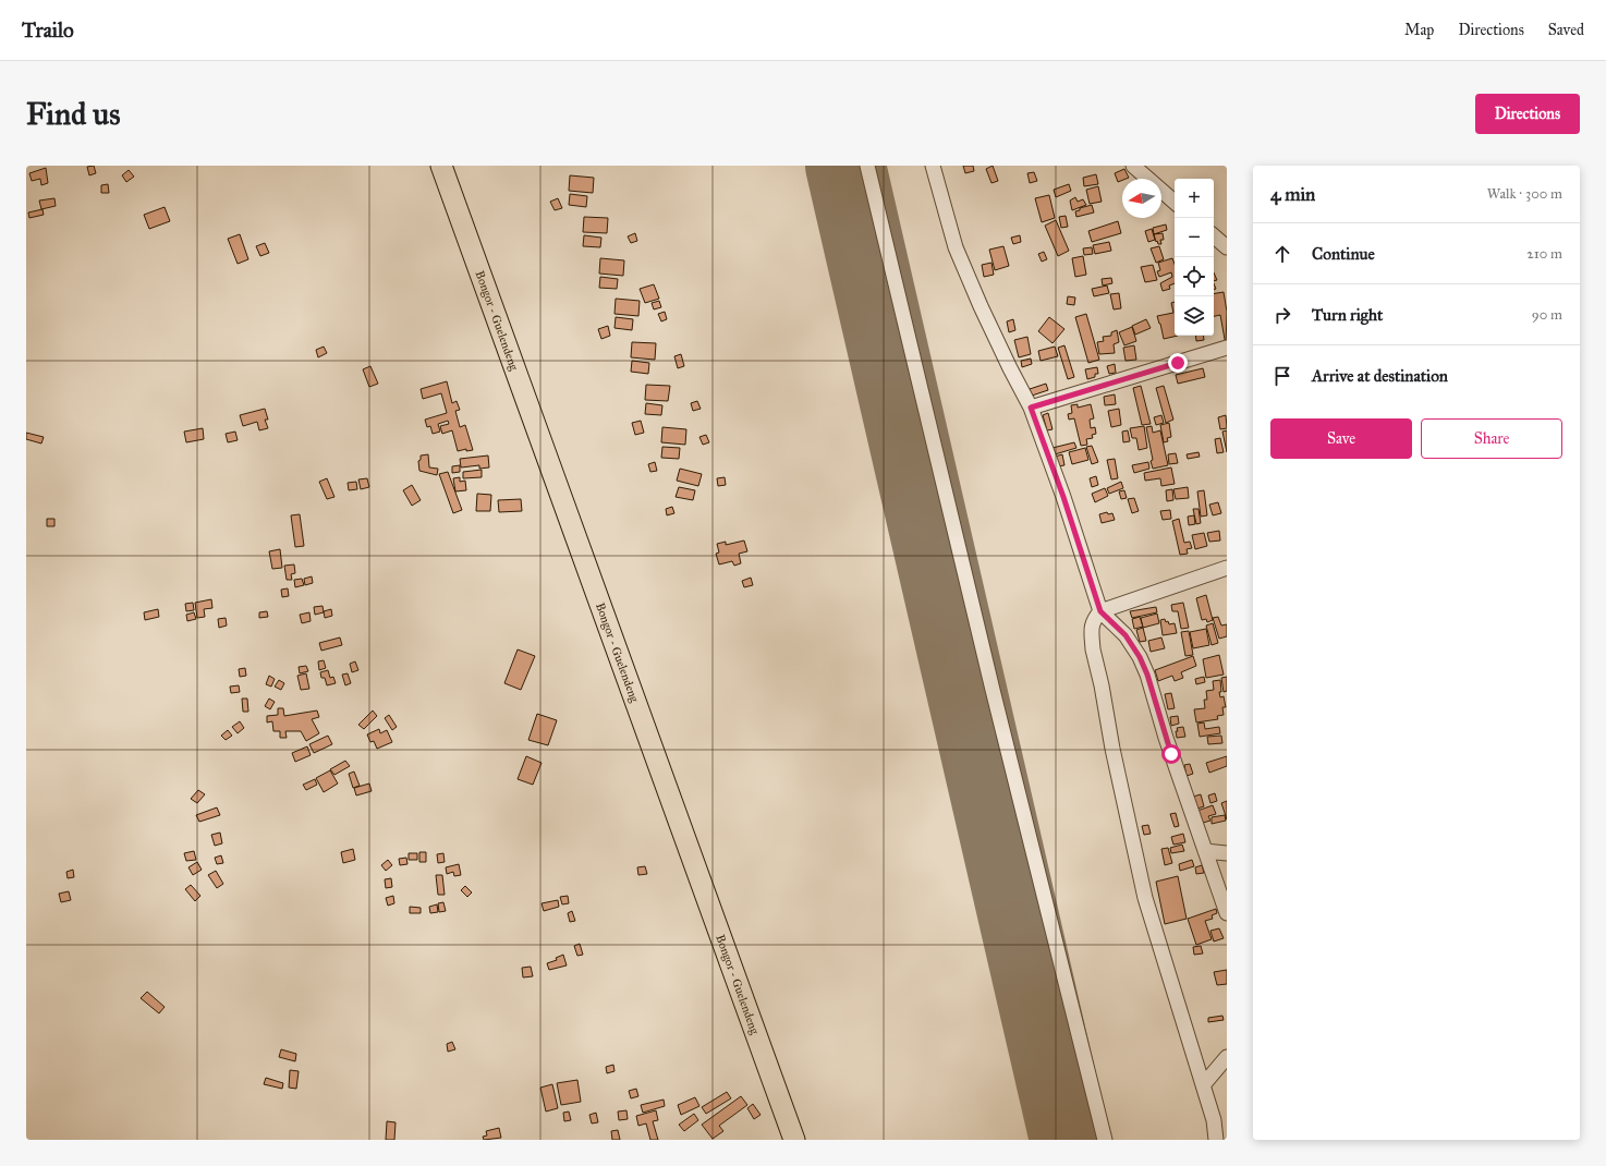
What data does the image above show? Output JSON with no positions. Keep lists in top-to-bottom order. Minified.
{"streets":{"highway":["Bongor - Guelendeng"]},"north":"left","page":{"header":"Trailo","nav":["Map","Directions","Saved"],"buttons":["Directions",["Save","Share"]],"title":"Find us","heading":["4 min","Walk · 300 m"],"map_buttons":["+","−"],"list":[["Continue","210 m"],["Turn right","90 m"],"Arrive at destination"]}}
